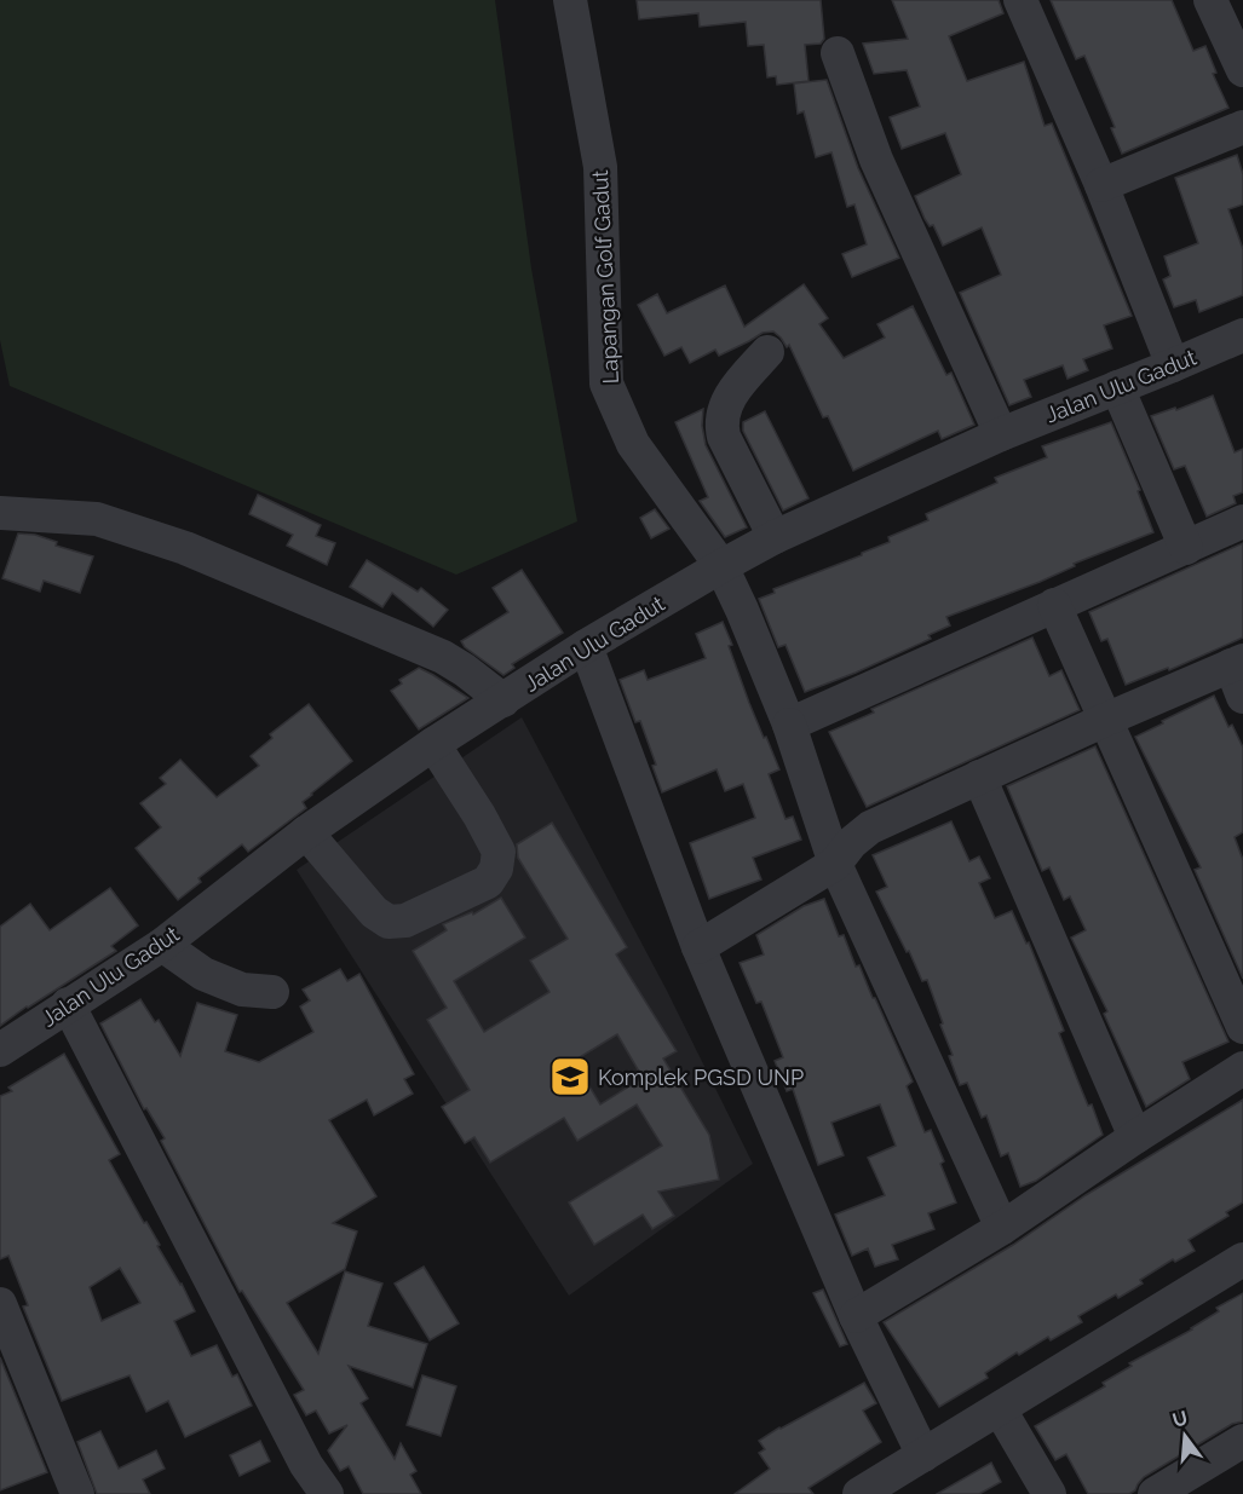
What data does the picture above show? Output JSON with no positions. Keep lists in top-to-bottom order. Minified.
{"streets":{"street":["Lapangan Golf Gadut","Jalan Ulu Gadut"]},"crossings":[["Lapangan Golf Gadut","Jalan Ulu Gadut"]],"places":{"school or university":["Komplek PGSD UNP"]},"north":"top"}
